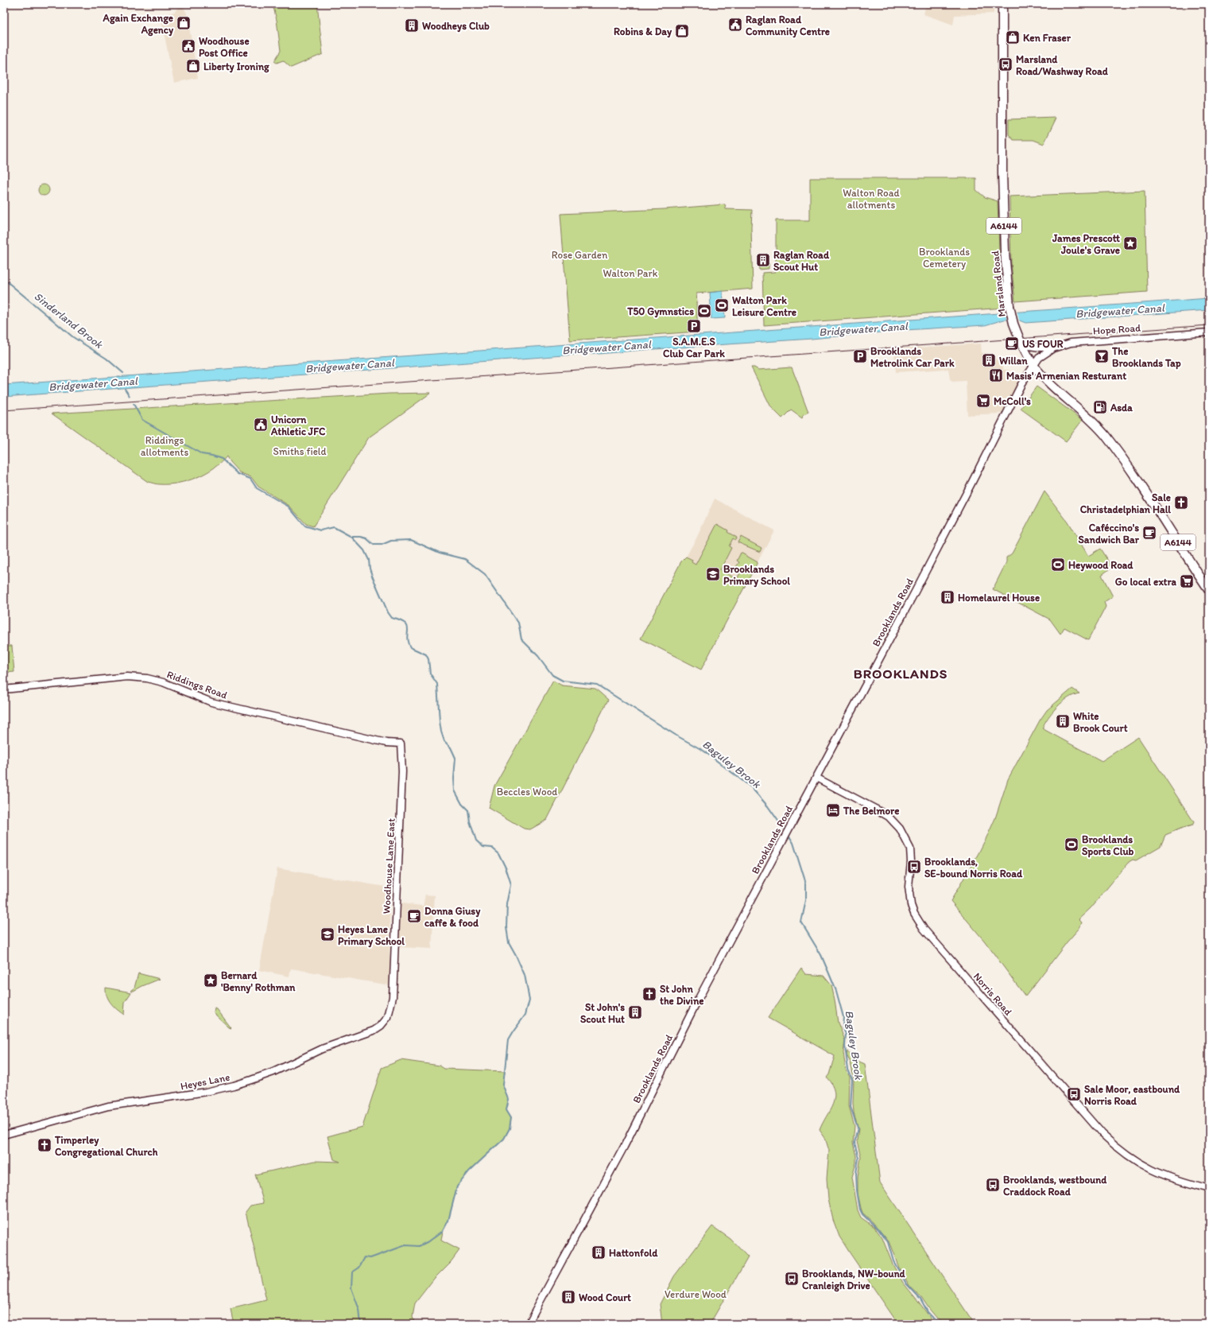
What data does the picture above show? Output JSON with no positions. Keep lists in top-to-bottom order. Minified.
{"streets":{"main road":["A6144","Marsland Road"],"street":["Hope Road","Brooklands Road","Riddings Road","Woodhouse Lane East","Norris Road","Heyes Lane"]},"crossings":[["Marsland Road","Hope Road"],["Marsland Road","Brooklands Road"],["Hope Road","Brooklands Road"],["Brooklands Road","Norris Road"],["Riddings Road","Woodhouse Lane East"],["Woodhouse Lane East","Heyes Lane"]],"districts":["BROOKLANDS"],"water":["Bridgewater Canal","Sinderland Brook","Baguley Brook"],"parks":["Walton Road allotments","Brooklands Cemetery","Rose Garden","Walton Park","Riddings allotments","Smiths field","Beccles Wood","Verdure Wood"],"places":{"shop":["Again Exchange Agency","Robins & Day","Ken Fraser","Liberty Ironing"],"public building":["Raglan Road Community Centre","Woodhouse Post Office","Unicorn Athletic JFC"],"building":["Woodheys Club","Raglan Road Scout Hut","Willan","Homelaurel House","White Brook Court","St John's Scout Hut","Hattonfold","Wood Court"],"bus stop":["Marsland Road/Washway Road","Brooklands, SE-bound Norris Road","Sale Moor, eastbound Norris Road","Brooklands, westbound Craddock Road","Brooklands, NW-bound Cranleigh Drive"],"place":["James Prescott Joule's Grave","Bernard 'Benny' Rothman"],"sports":["Walton Park Leisure Centre","T50 Gymnstics","Heywood Road","Brooklands Sports Club"],"parking":["S.A.M.E.S Club Car Park","Brooklands Metrolink Car Park"],"cafe":["US FOUR","Caféccino's Sandwich Bar","Donna Giusy caffe & food"],"bar":["The Brooklands Tap"],"restaurant":["Masis' Armenian Resturant"],"supermarket":["McColl's","Go local extra"],"fuel station":["Asda"],"church":["Sale Christadelphian Hall","St John the Divine","Timperley Congregational Church"],"school or university":["Brooklands Primary School","Heyes Lane Primary School"],"hotel":["The Belmore"]}}
